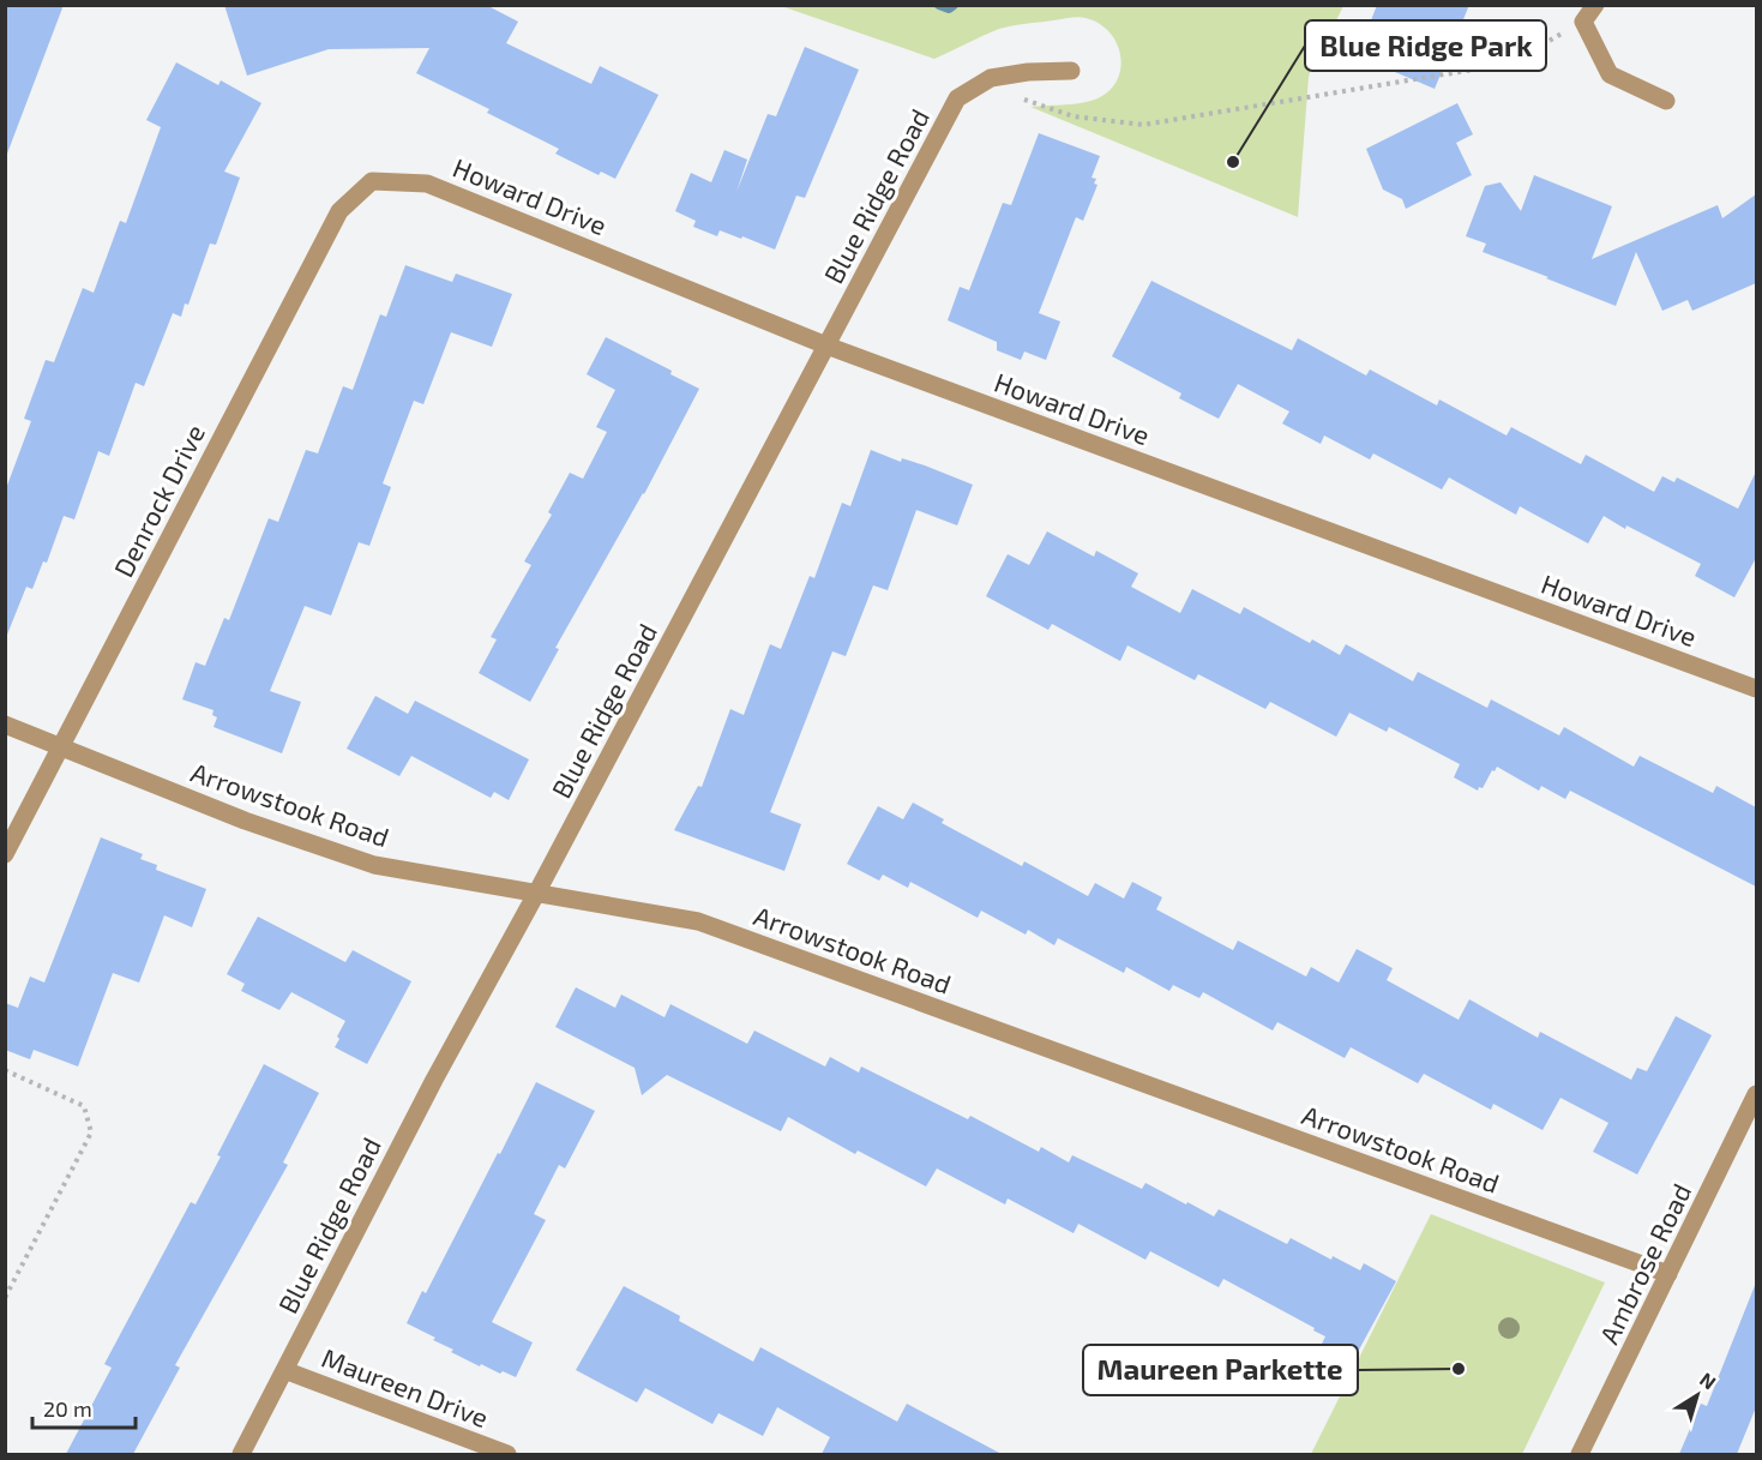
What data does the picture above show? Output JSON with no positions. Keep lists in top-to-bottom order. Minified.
{"streets":{"street":["Howard Drive","Blue Ridge Road","Denrock Drive","Arrowstook Road","Ambrose Road","Maureen Drive"]},"crossings":[["Howard Drive","Blue Ridge Road"],["Howard Drive","Denrock Drive"],["Blue Ridge Road","Arrowstook Road"],["Blue Ridge Road","Maureen Drive"],["Denrock Drive","Arrowstook Road"],["Arrowstook Road","Ambrose Road"]],"places":["Blue Ridge Park","Maureen Parkette"],"scale_bar":"20 m","north":"top right"}
